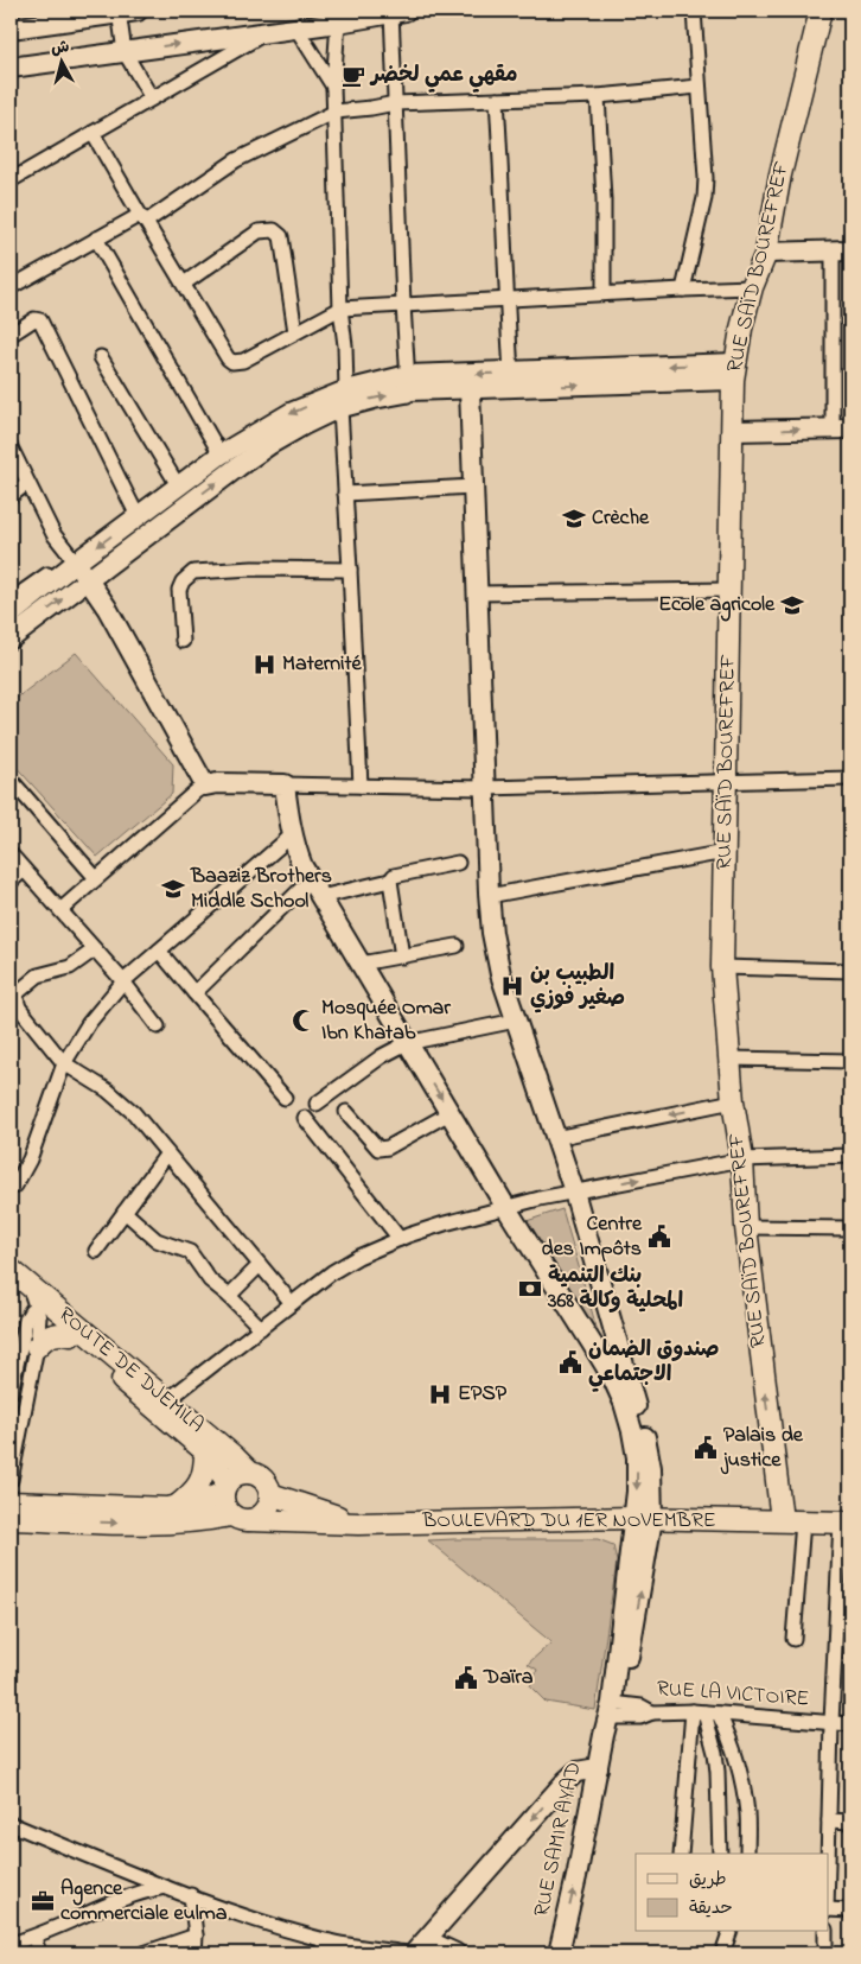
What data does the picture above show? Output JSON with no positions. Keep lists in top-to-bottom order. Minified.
{"streets":{"main road":["RUE SAÏD BOUREFREF","ROUTE DE DJEMILA","BOULEVARD DU 1ER NOVEMBRE","RUE SAMIR AYAD"],"street":["RUE LA VICTOIRE"]},"crossings":[["RUE SAÏD BOUREFREF","BOULEVARD DU 1ER NOVEMBRE"],["ROUTE DE DJEMILA","BOULEVARD DU 1ER NOVEMBRE"],["BOULEVARD DU 1ER NOVEMBRE","RUE SAMIR AYAD"],["RUE LA VICTOIRE","RUE SAMIR AYAD"]],"one_way":["RUE SAMIR AYAD"],"places":{"cafe":["مقهي عمي لخضر"],"school or university":["Crèche","Ecole agricole","Baaziz Brothers Middle School"],"hospital":["Maternité","الطبيب بن صغير فوزي","EPSP"],"mosque":["Mosquée Omar Ibn Khatab"],"public building":["Centre des Impôts","صندوق الضمان الاجتماعي","Palais de justice","Daïra"],"bank":["بنك التنمية المحلية وكالة 368"],"office":["Agence commerciale eulma"]},"legend":["طريق","حديقة"],"north":"top"}
